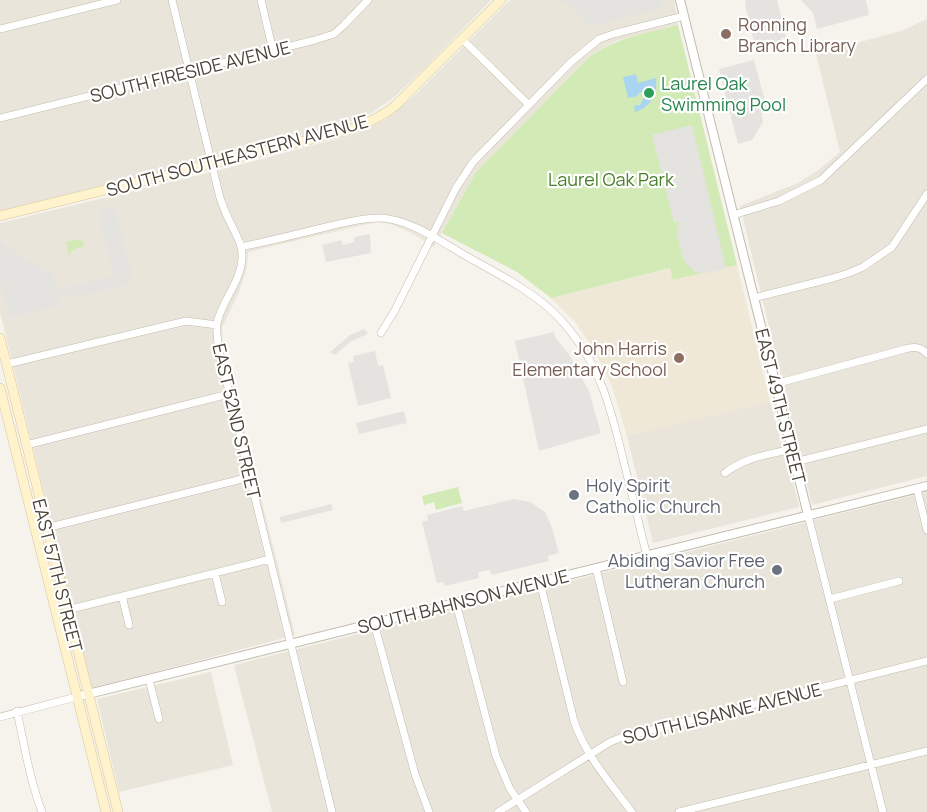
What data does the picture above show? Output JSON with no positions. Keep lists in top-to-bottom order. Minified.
{"streets":{"main road":["SOUTH SOUTHEASTERN AVENUE","EAST 57TH STREET"],"street":["SOUTH FIRESIDE AVENUE","EAST 49TH STREET","EAST 52ND STREET","SOUTH BAHNSON AVENUE","SOUTH LISANNE AVENUE"]},"crossings":[["EAST 49TH STREET","SOUTH BAHNSON AVENUE"],["EAST 49TH STREET","SOUTH LISANNE AVENUE"],["EAST 52ND STREET","SOUTH BAHNSON AVENUE"],["EAST 57TH STREET","SOUTH BAHNSON AVENUE"]],"parks":["Laurel Oak Park"],"places":["Ronning Branch Library","Laurel Oak Swimming Pool","John Harris Elementary School","Holy Spirit Catholic Church","Abiding Savior Free Lutheran Church"]}
